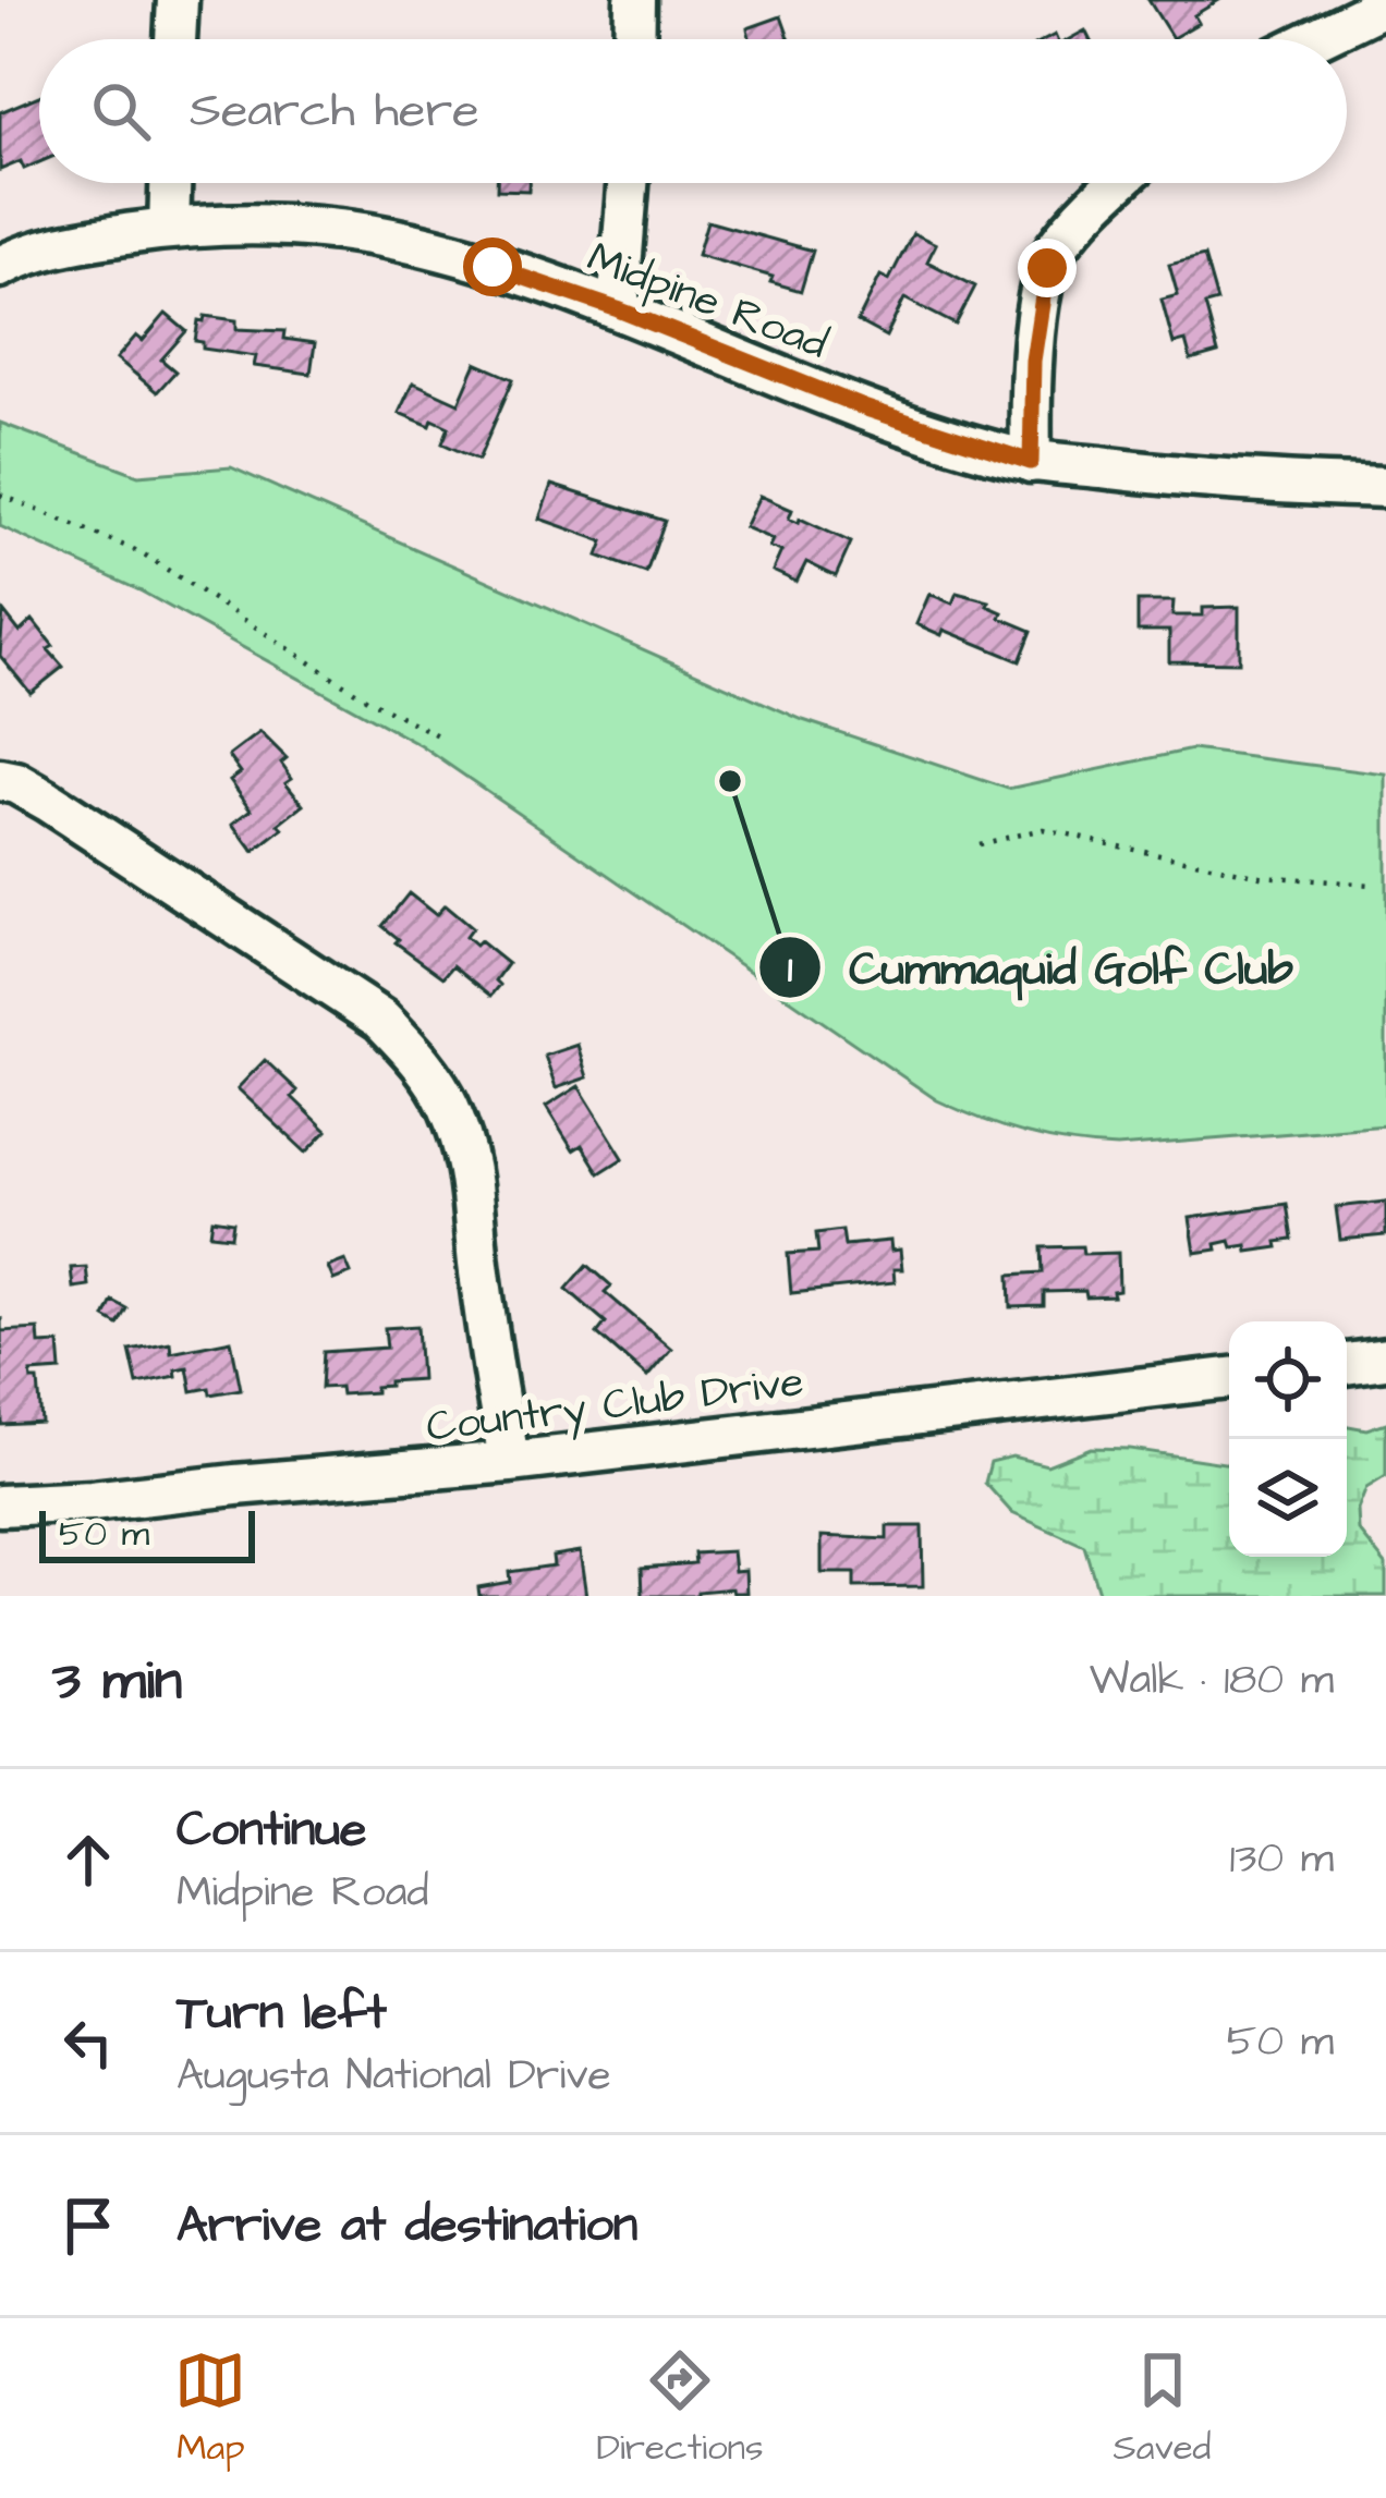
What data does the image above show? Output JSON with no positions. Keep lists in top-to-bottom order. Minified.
{"streets":{"street":["Midpine Road","Country Club Drive"]},"places":["Cummaquid Golf Club"],"scale_bar":"50 m","page":{"search":"Search here","scale":"50 m","heading":["3 min","Walk · 180 m"],"list":[["Continue","Midpine Road","130 m"],["Turn left","Augusta National Drive","50 m"],"Arrive at destination"],"nav":["Map","Directions","Saved"]}}
